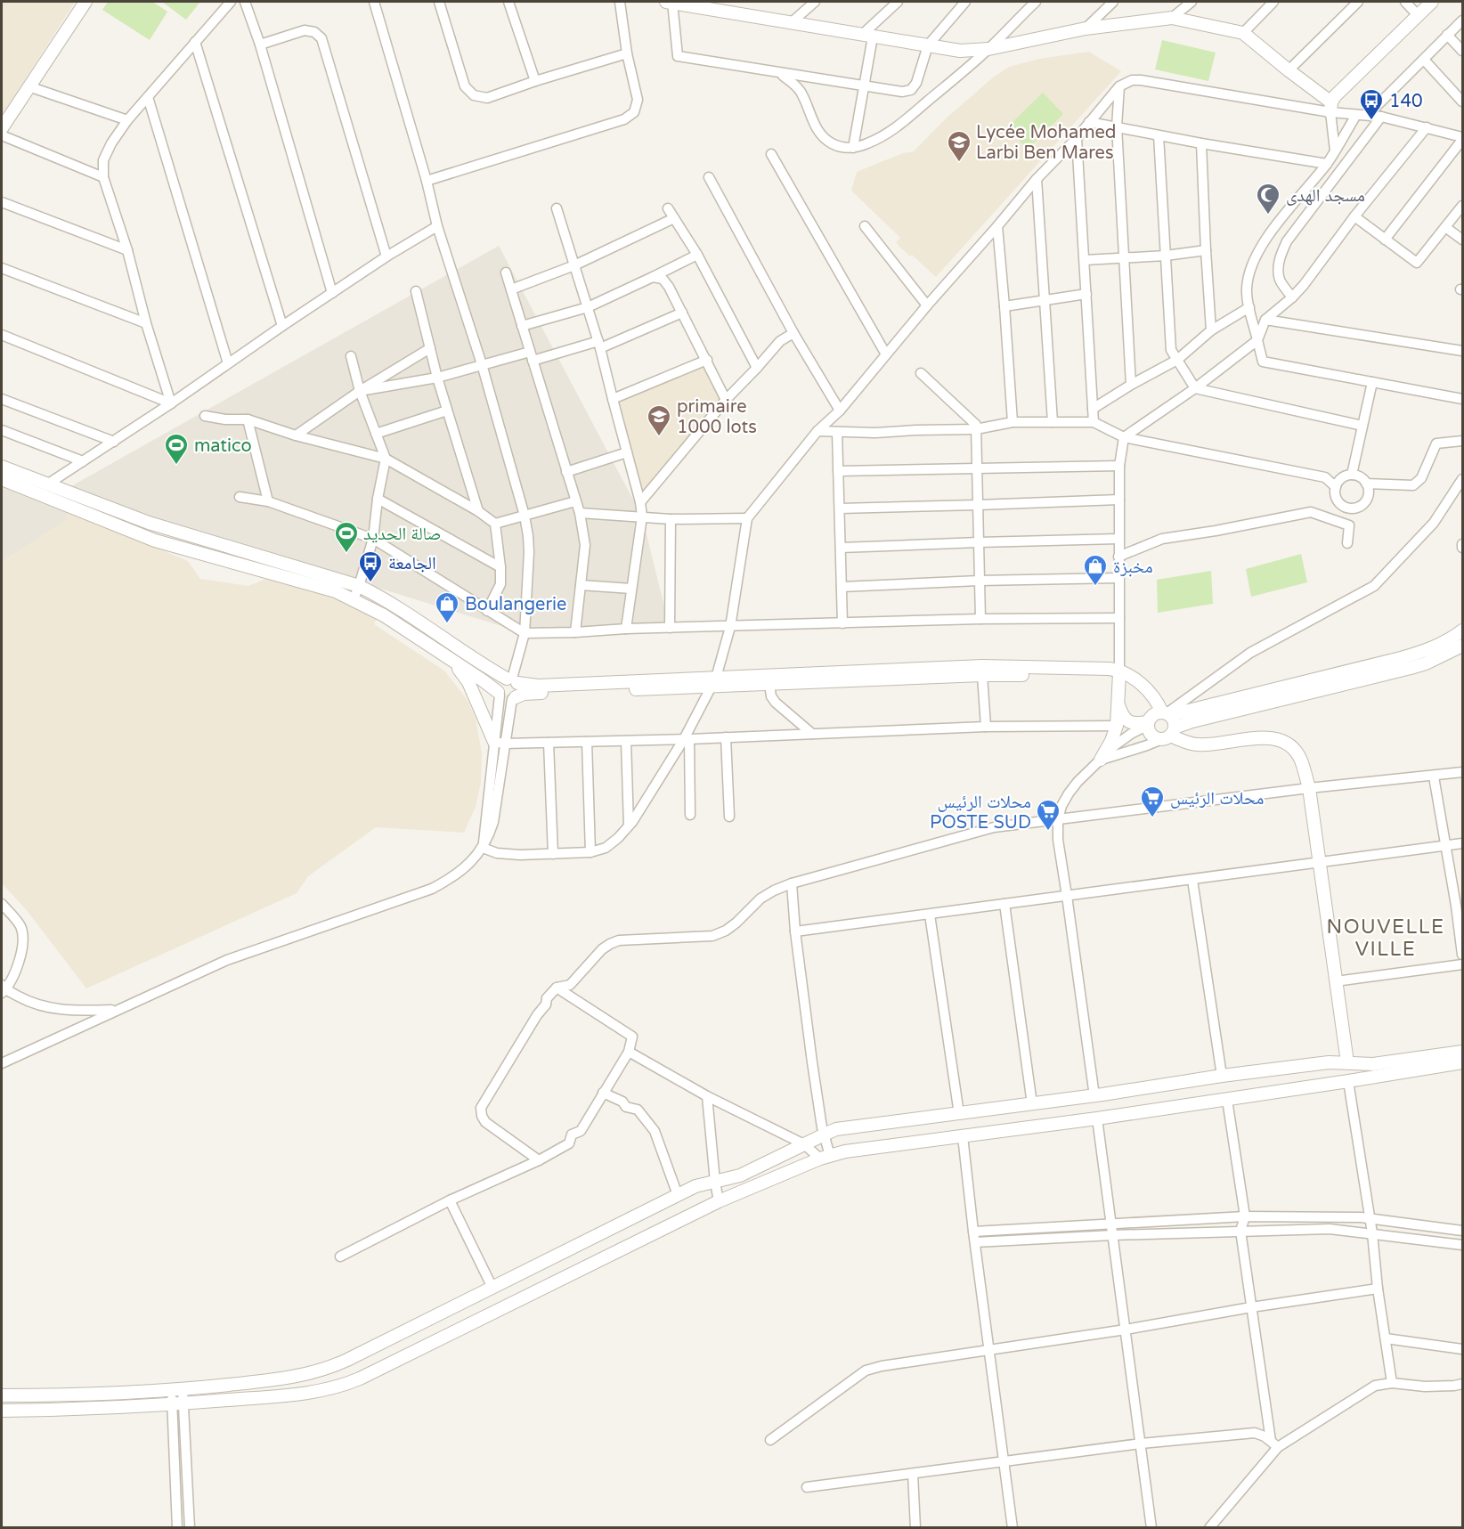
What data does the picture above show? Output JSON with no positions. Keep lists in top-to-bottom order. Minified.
{"districts":["NOUVELLE VILLE"],"places":{"bus stop":["140","الجامعة"],"school or university":["Lycée Mohamed Larbi Ben Mares","primaire 1000 lots"],"mosque":["مسجد الهدى"],"sports":["matico","صالة الحديد"],"shop":["مخبزة","Boulangerie"],"supermarket":["محلات الرئيس","محلات الرئيس POSTE SUD"]}}
